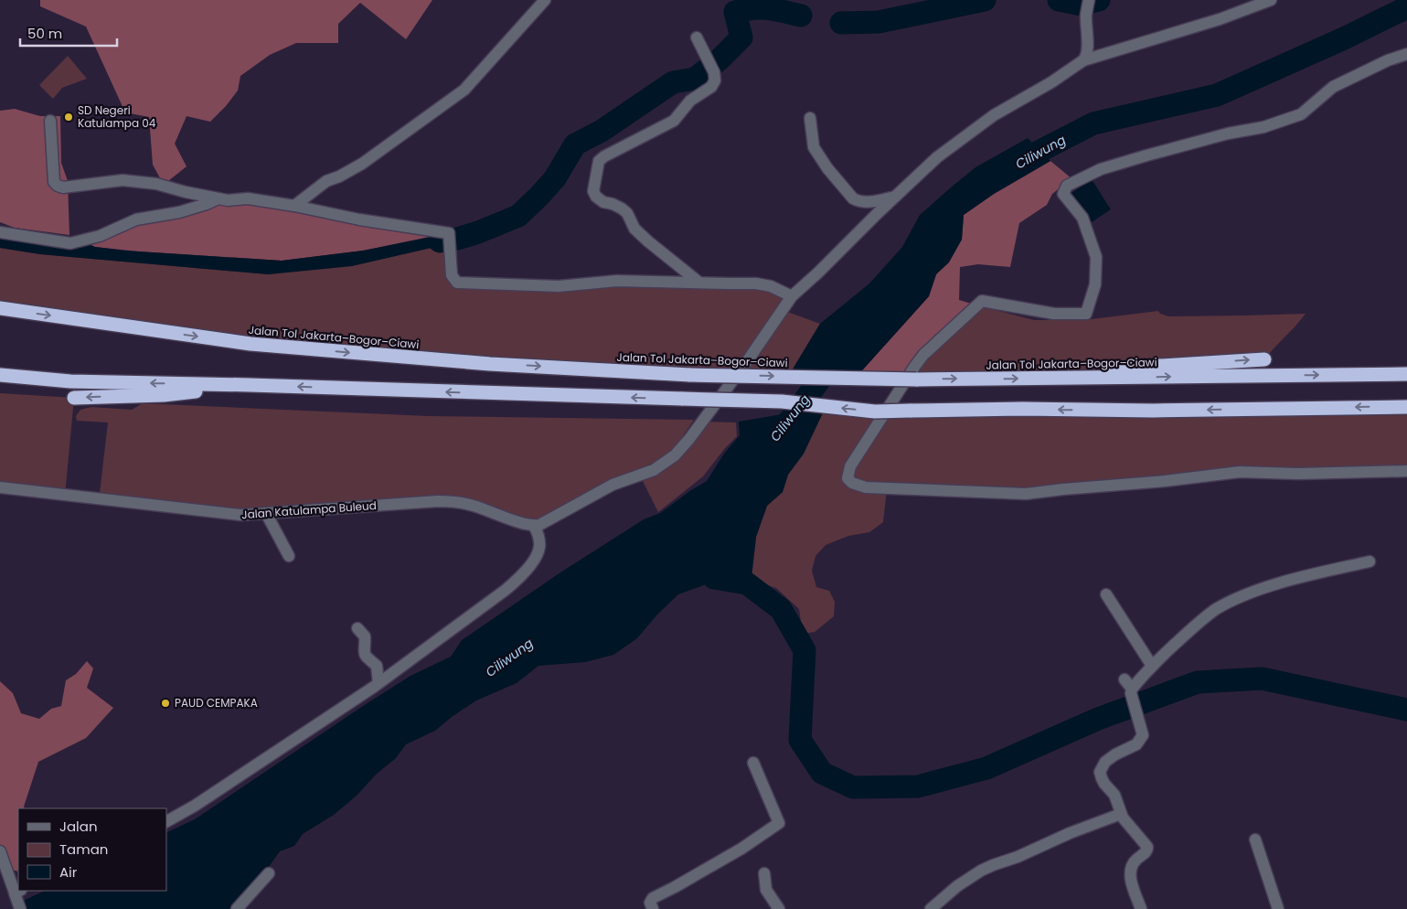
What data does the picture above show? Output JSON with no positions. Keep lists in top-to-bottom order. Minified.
{"streets":{"highway":["Jalan Tol Jakarta–Bogor–Ciawi"],"street":["Jalan Katulampa Buleud"]},"water":["Ciliwung"],"places":["SD Negeri Katulampa 04","PAUD CEMPAKA"],"legend":["Jalan","Taman","Air"],"scale_bar":"50 m"}
